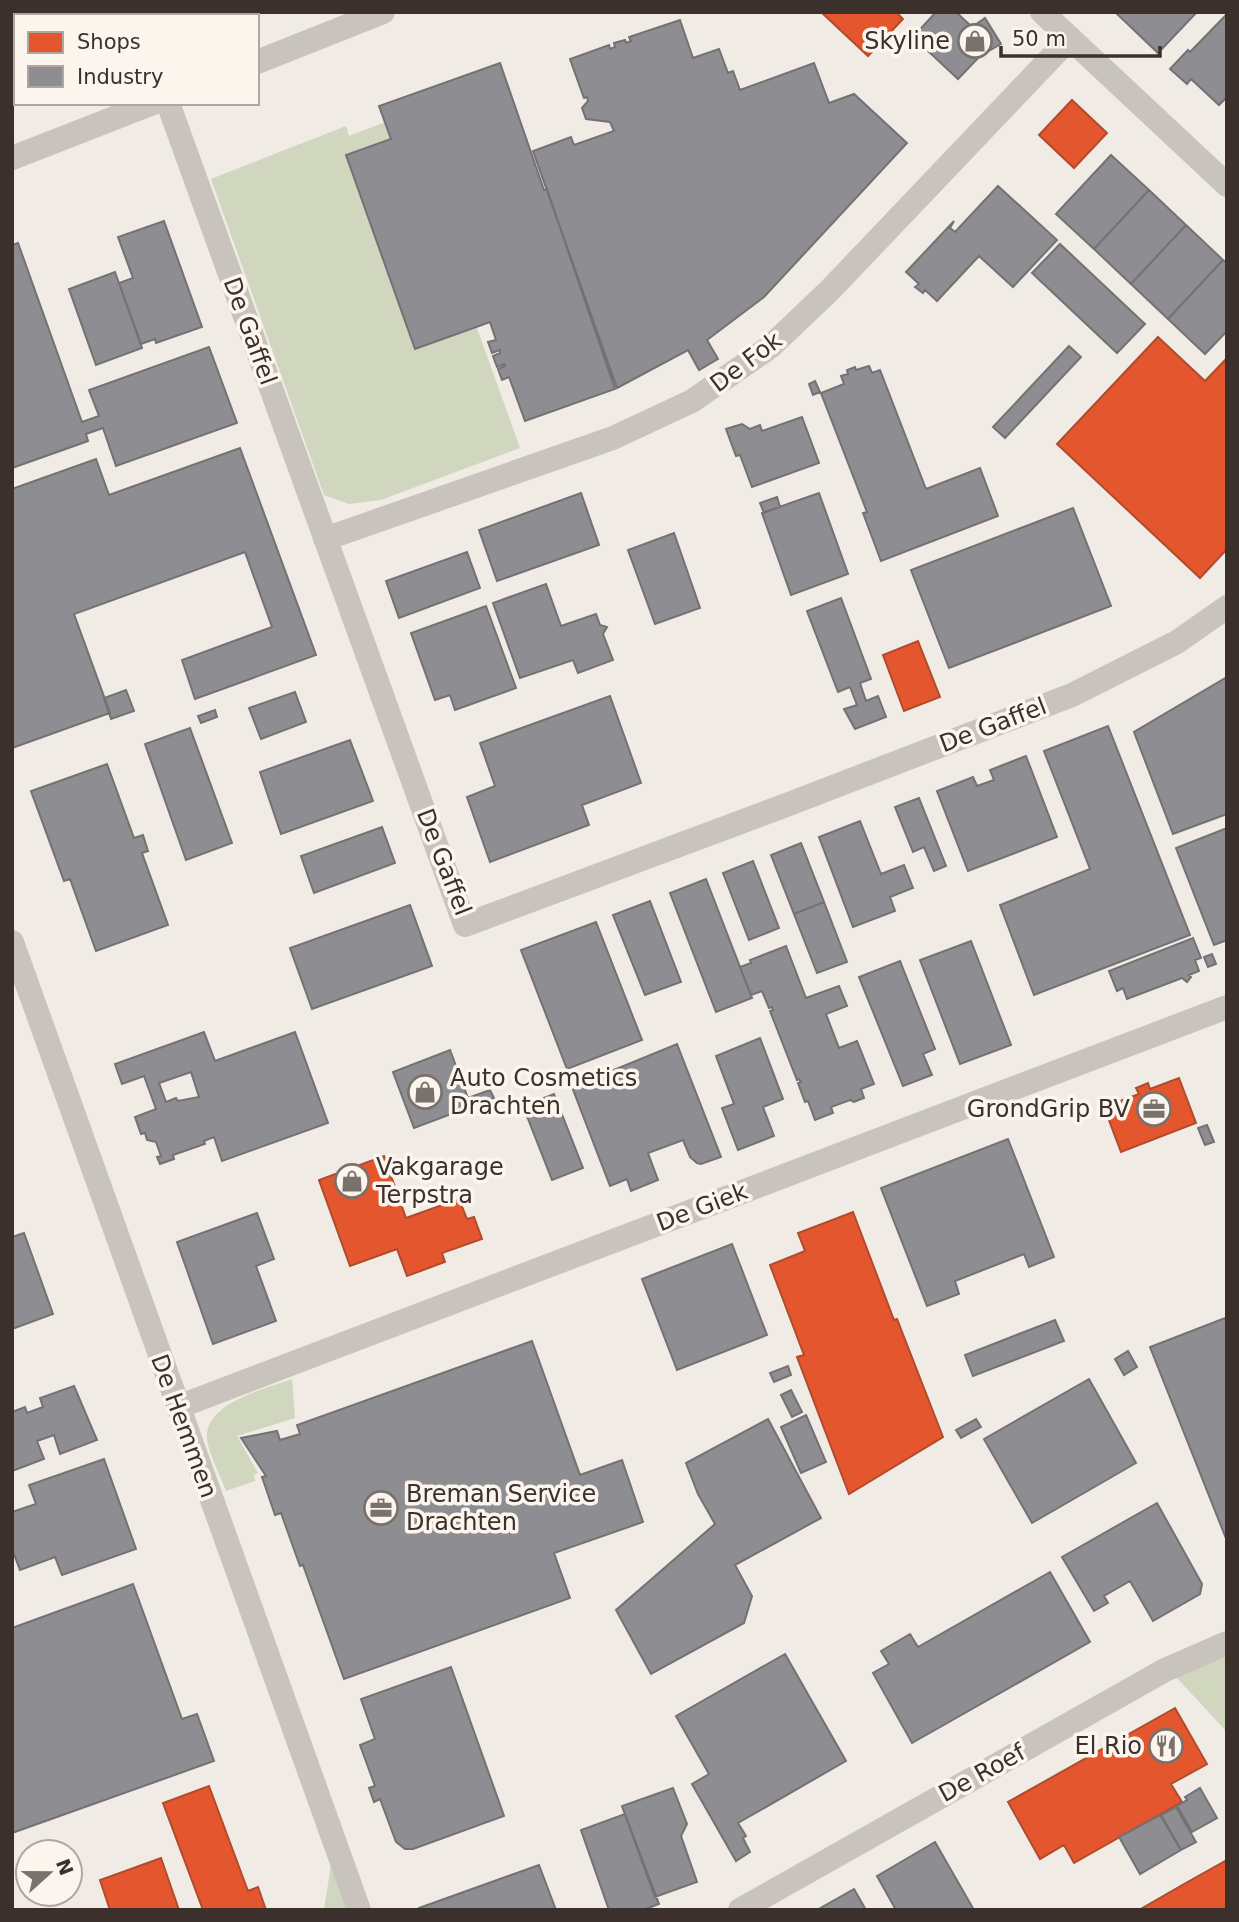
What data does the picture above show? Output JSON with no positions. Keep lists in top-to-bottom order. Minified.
{"streets":{"street":["De Gaffel","De Fok","De Giek","De Hemmen","De Roef"]},"crossings":[["De Gaffel","De Fok"],["De Giek","De Hemmen"]],"places":{"shop":["Skyline","Auto Cosmetics Drachten","Vakgarage Terpstra"],"office":["GrondGrip BV","Breman Service Drachten"],"restaurant":["El Rio"]},"legend":["Shops","Industry"],"scale_bar":"50 m","north":"right"}
